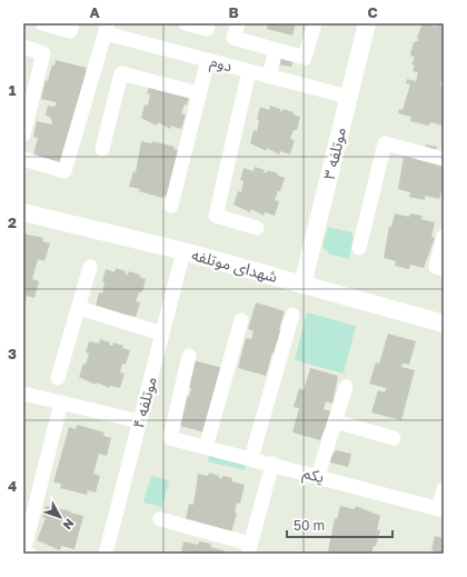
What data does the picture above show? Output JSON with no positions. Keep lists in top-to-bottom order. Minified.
{"streets":{"street":["دوم","موتلفه ۳","شهدای موتلفه","موتلفه ۴","یکم"]},"crossings":[["دوم","موتلفه ۳"],["موتلفه ۳","شهدای موتلفه"],["شهدای موتلفه","موتلفه ۴"]],"scale_bar":"50 m","north":"bottom right","grid":{"columns":["A","B","C"],"rows":["1","2","3","4"]}}
